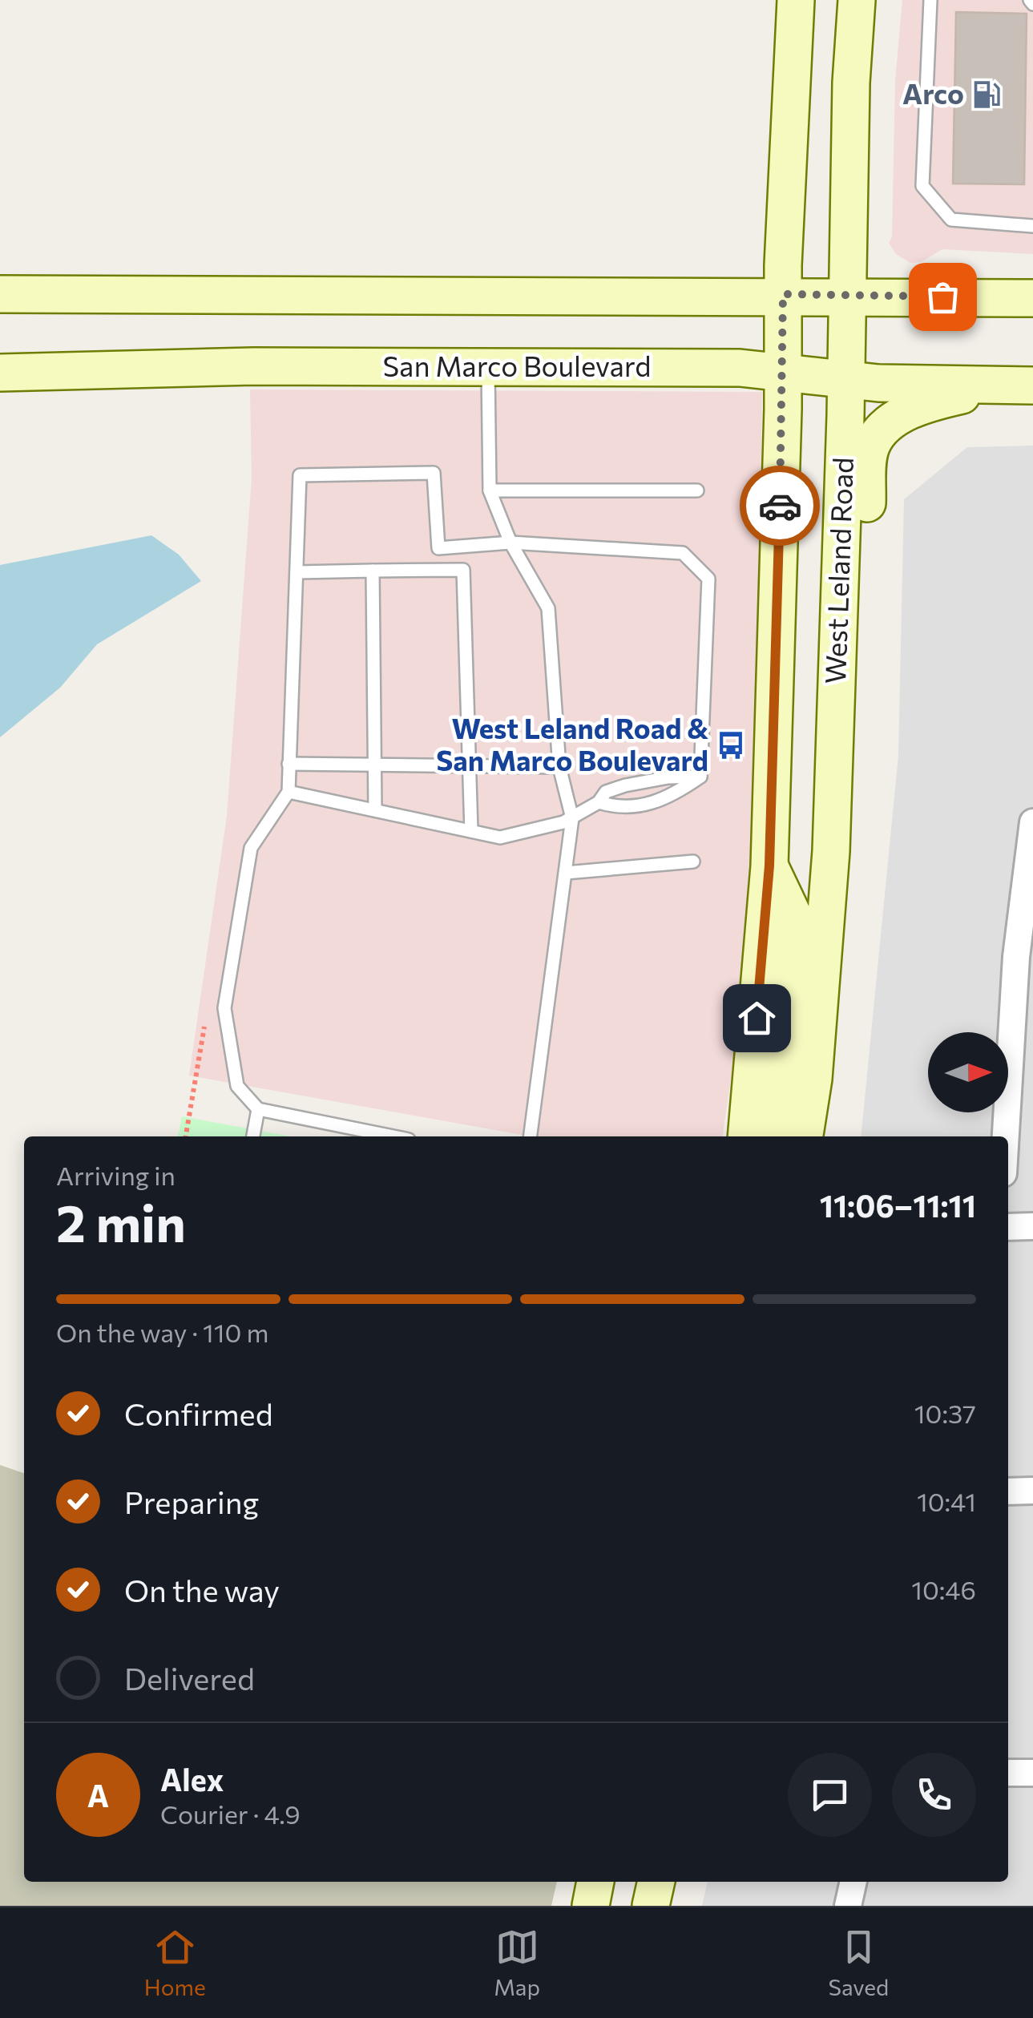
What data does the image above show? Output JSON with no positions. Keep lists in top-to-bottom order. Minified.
{"streets":{"main road":["San Marco Boulevard","West Leland Road"]},"crossings":[["San Marco Boulevard","West Leland Road"]],"places":{"fuel station":["Arco"],"bus stop":["West Leland Road & San Marco Boulevard"]},"north":"right","page":{"heading":["2 min","Arriving in","11:06–11:11"],"panel":["Alex","Courier · 4.9"],"bar":"On the way · 110 m","list":[["Confirmed","10:37"],["Preparing","10:41"],["On the way","10:46"],"Delivered"],"round":"A","tabs":["Home","Map","Saved"]}}
